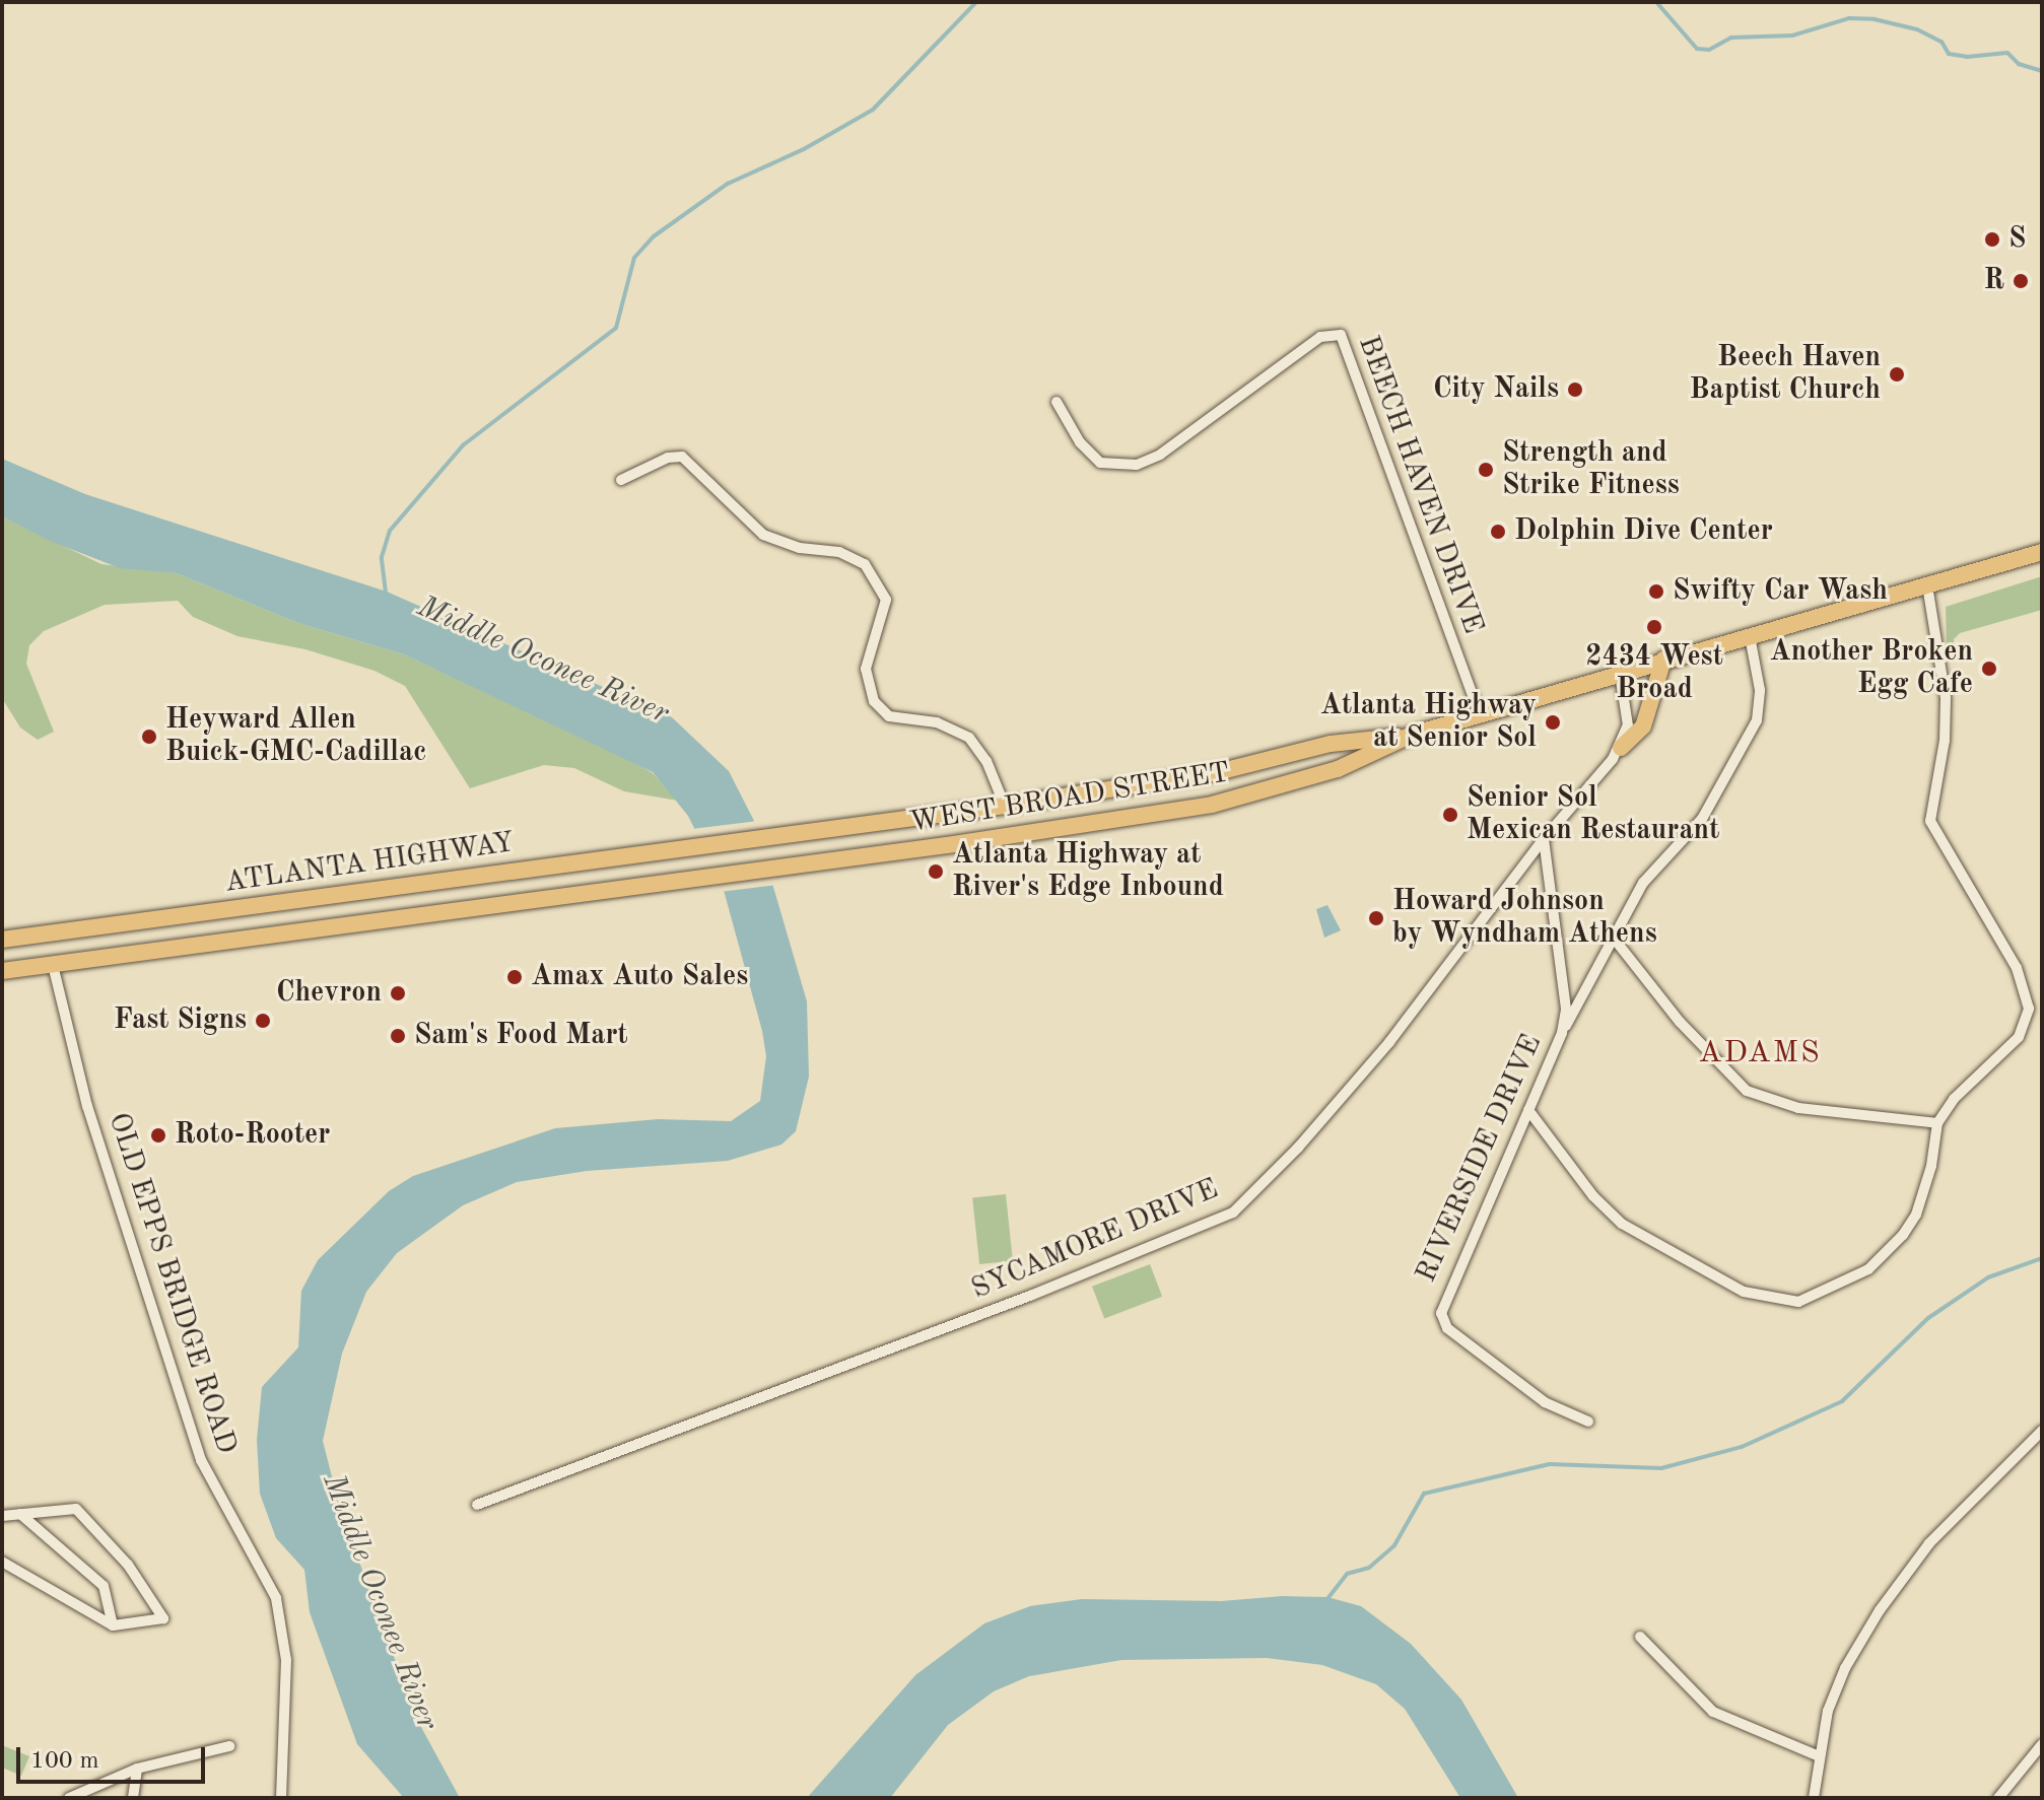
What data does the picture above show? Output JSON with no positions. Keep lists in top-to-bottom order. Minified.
{"streets":{"main road":["WEST BROAD STREET","ATLANTA HIGHWAY"],"street":["BEECH HAVEN DRIVE","RIVERSIDE DRIVE","SYCAMORE DRIVE","OLD EPPS BRIDGE ROAD"]},"crossings":[["BEECH HAVEN DRIVE","WEST BROAD STREET"],["WEST BROAD STREET","ATLANTA HIGHWAY"],["WEST BROAD STREET","RIVERSIDE DRIVE"],["ATLANTA HIGHWAY","OLD EPPS BRIDGE ROAD"],["RIVERSIDE DRIVE","SYCAMORE DRIVE"]],"districts":["ADAMS"],"water":["Middle Oconee River"],"places":["S","R","Beech Haven Baptist Church","City Nails","Strength and Strike Fitness","Dolphin Dive Center","Swifty Car Wash","2434 West Broad","Another Broken Egg Cafe","Atlanta Highway at Senior Sol","Heyward Allen Buick-GMC-Cadillac","Senior Sol Mexican Restaurant","Atlanta Highway at River's Edge Inbound","Howard Johnson by Wyndham Athens","Amax Auto Sales","Chevron","Fast Signs","Sam's Food Mart","Roto-Rooter"],"scale_bar":"100 m"}
